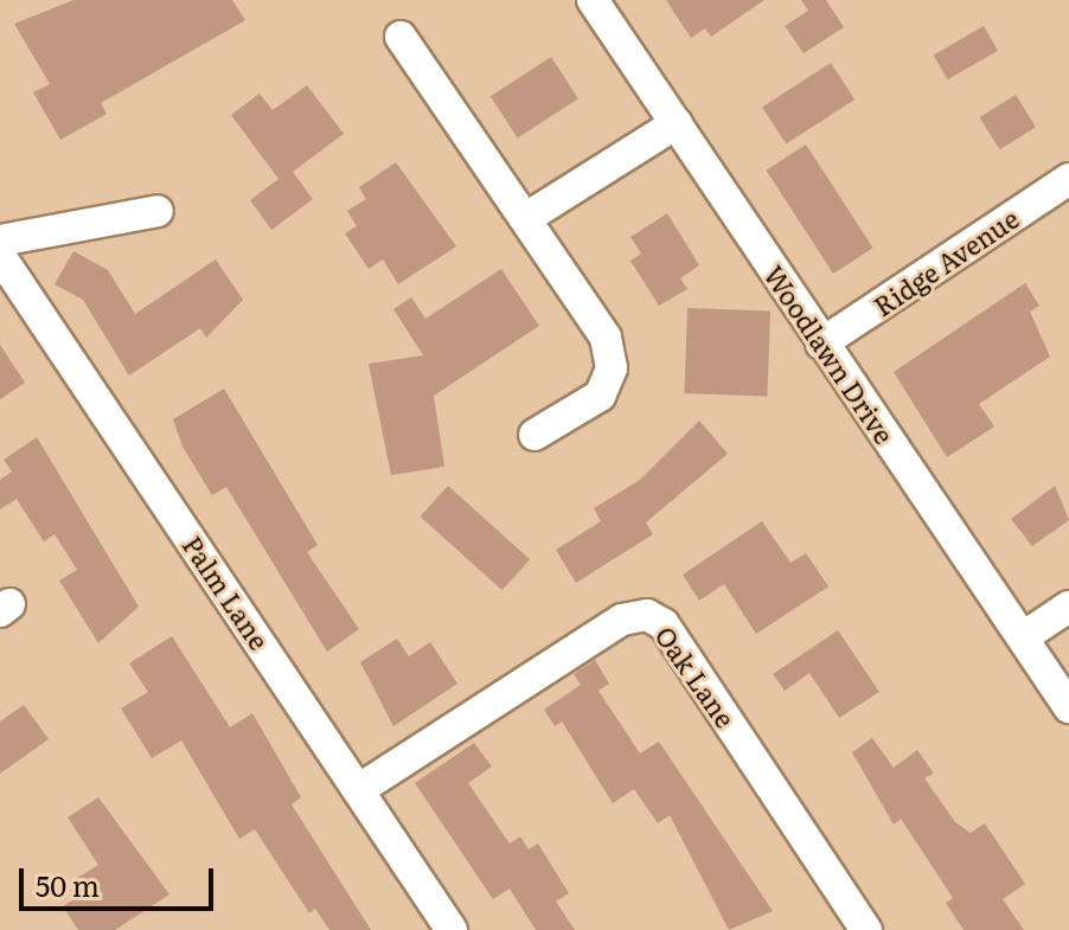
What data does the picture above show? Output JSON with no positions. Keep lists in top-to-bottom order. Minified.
{"streets":{"street":["Ridge Avenue","Woodlawn Drive","Palm Lane","Oak Lane"]},"crossings":[["Ridge Avenue","Woodlawn Drive"],["Palm Lane","Oak Lane"]],"scale_bar":"50 m"}
